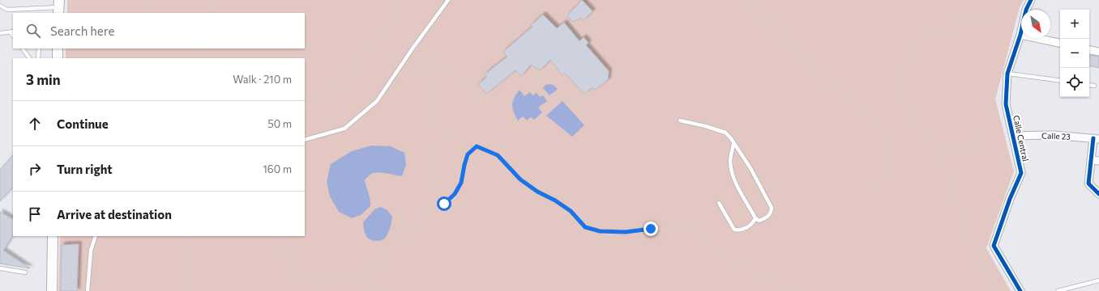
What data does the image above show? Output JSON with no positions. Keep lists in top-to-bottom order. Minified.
{"streets":{"street":["Calle 23","Calle Central"]},"crossings":[["Calle 23","Calle Central"]],"north":"bottom right","page":{"map_buttons":["+","−"],"search":"Search here","heading":["3 min","Walk · 210 m"],"list":[["Continue","50 m"],["Turn right","160 m"],"Arrive at destination"]}}
